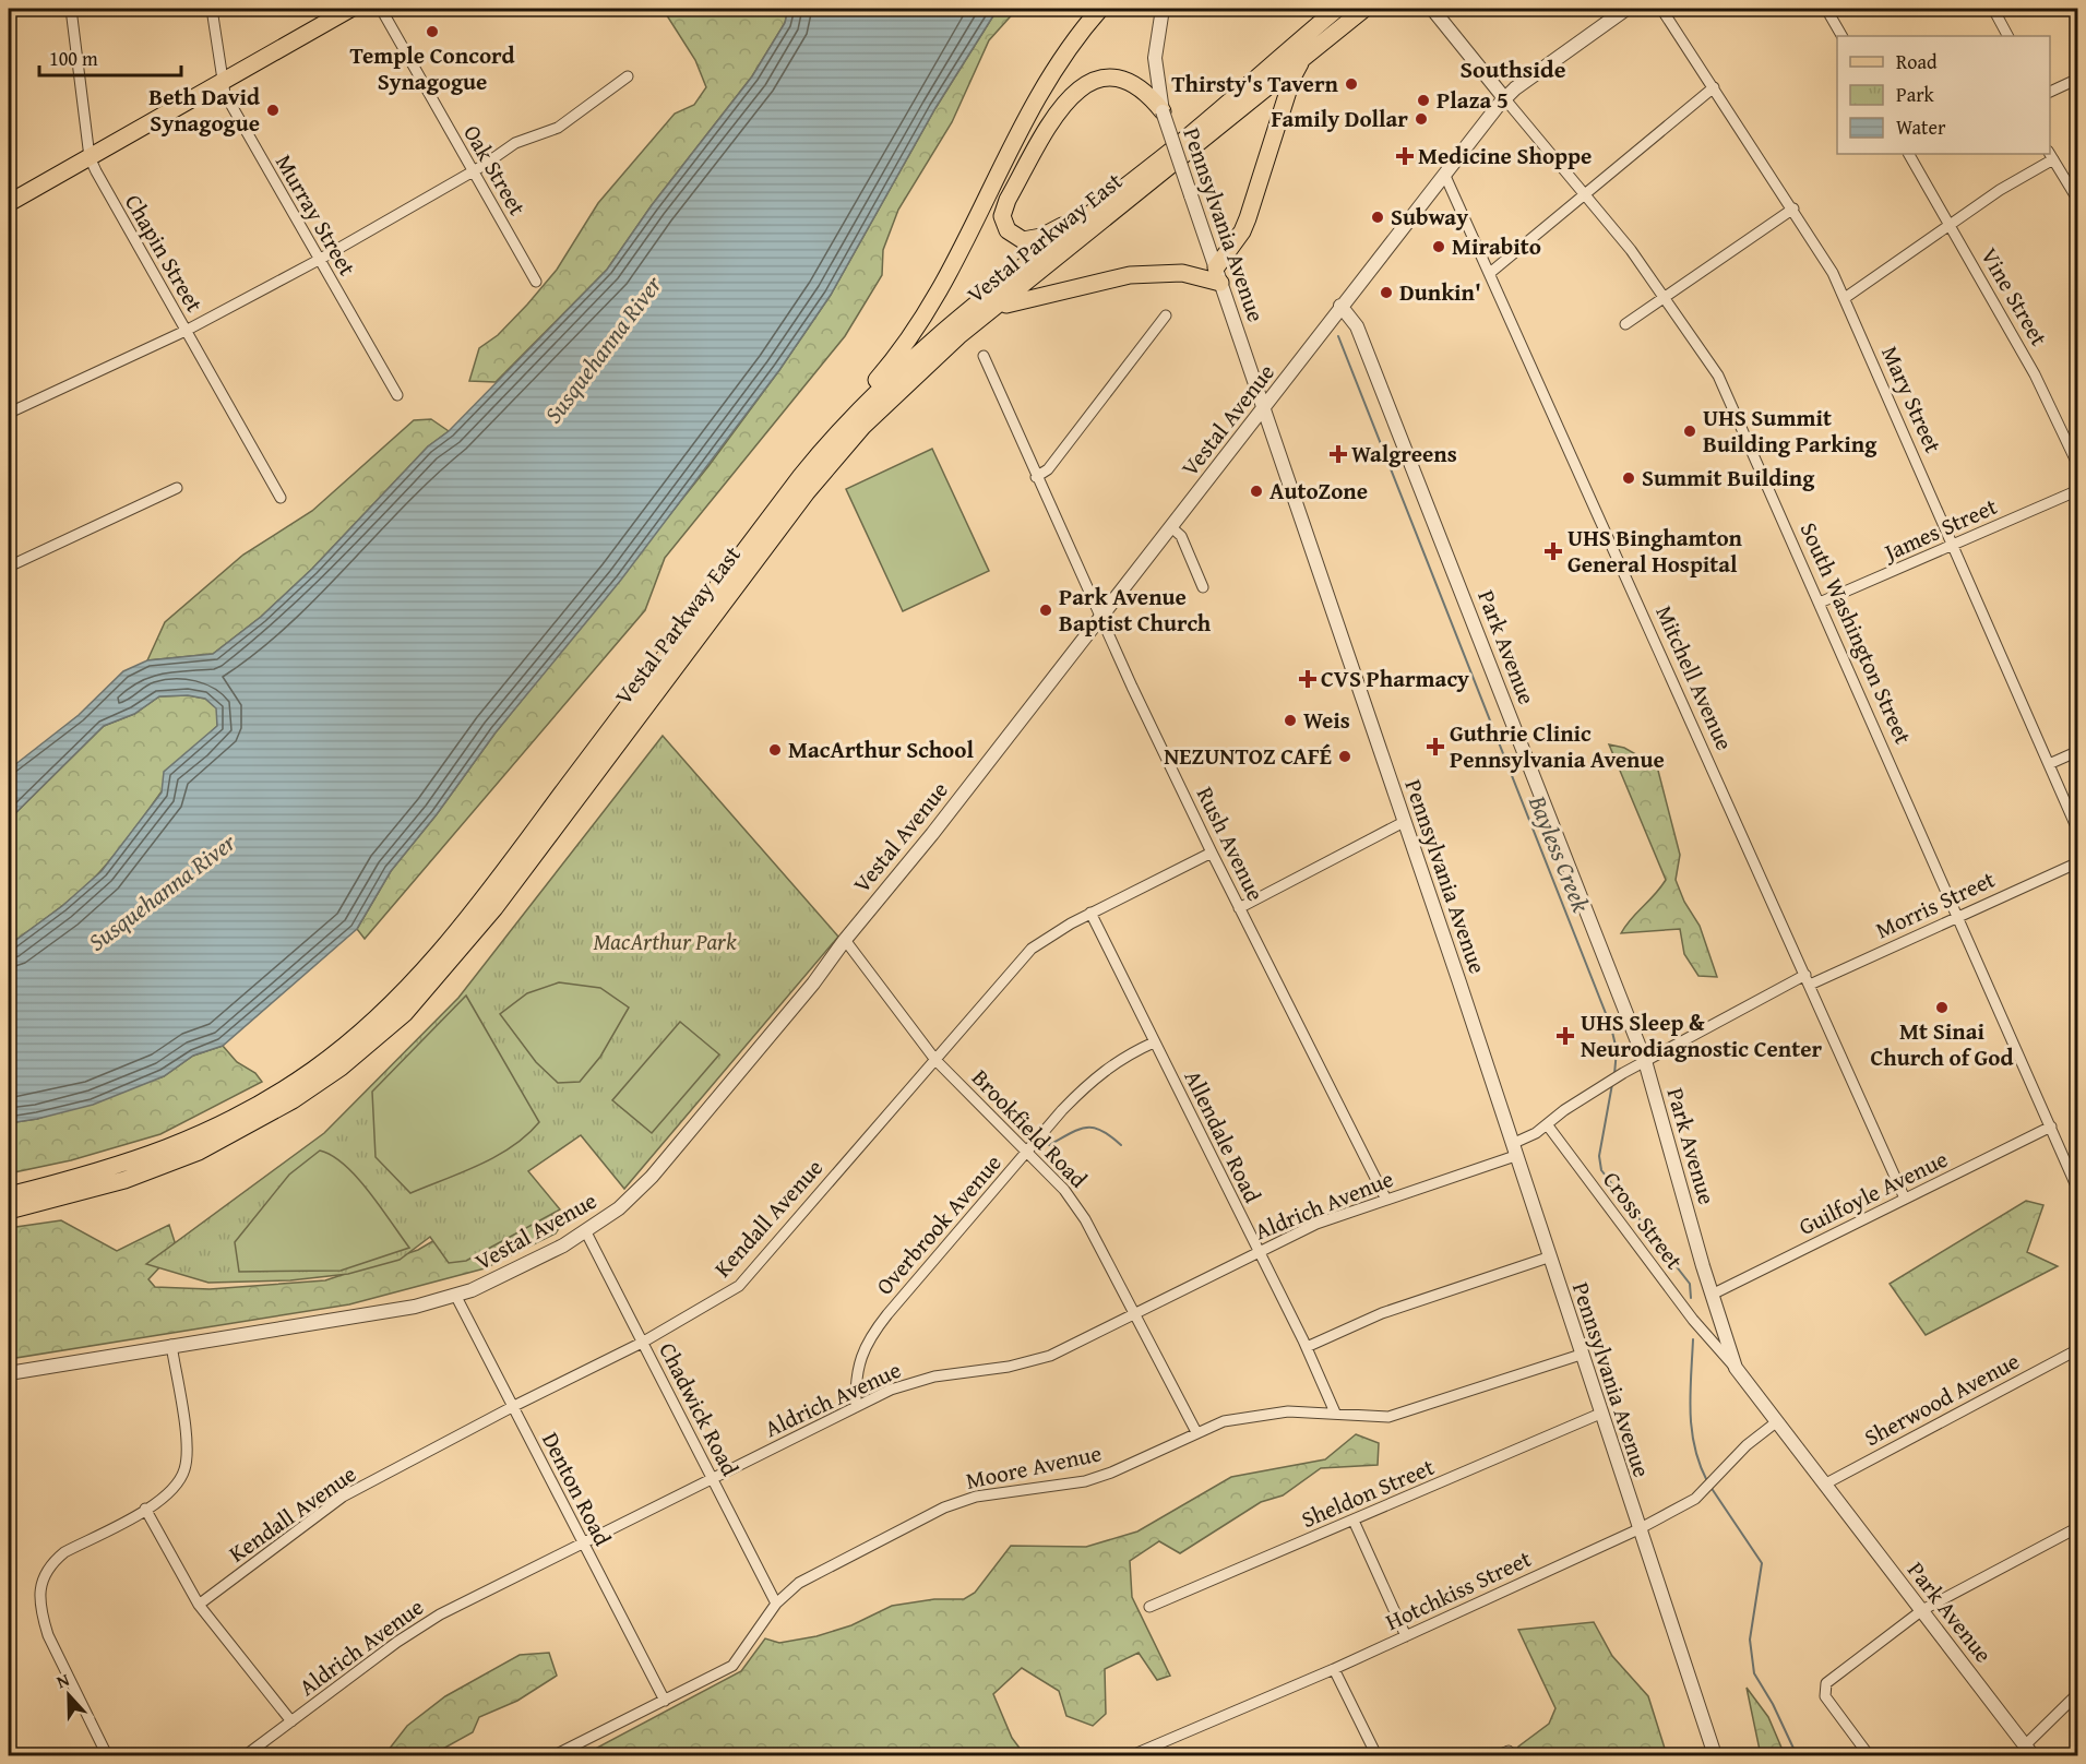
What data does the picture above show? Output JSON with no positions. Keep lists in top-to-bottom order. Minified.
{"streets":{"main road":["Vestal Parkway East"],"street":["Oak Street","Murray Street","Pennsylvania Avenue","Chapin Street","Vine Street","Mary Street","Vestal Avenue","James Street","South Washington Street","Park Avenue","Mitchell Avenue","Rush Avenue","Morris Street","Brookfield Road","Allendale Road","Guilfoyle Avenue","Aldrich Avenue","Kendall Avenue","Cross Street","Overbrook Avenue","Sherwood Avenue","Chadwick Road","Moore Avenue","Denton Road","Sheldon Street","Hotchkiss Street"]},"crossings":[["Pennsylvania Avenue","Vestal Avenue"],["Pennsylvania Avenue","Aldrich Avenue"],["Pennsylvania Avenue","Moore Avenue"],["Pennsylvania Avenue","Sheldon Street"],["Pennsylvania Avenue","Hotchkiss Street"],["Mary Street","James Street"],["Vestal Avenue","South Washington Street"],["Vestal Avenue","Park Avenue"],["Vestal Avenue","Mitchell Avenue"],["Vestal Avenue","Rush Avenue"],["Vestal Avenue","Brookfield Road"],["Vestal Avenue","Chadwick Road"],["Vestal Avenue","Denton Road"],["James Street","South Washington Street"],["South Washington Street","Morris Street"],["South Washington Street","Guilfoyle Avenue"],["Park Avenue","Morris Street"],["Park Avenue","Guilfoyle Avenue"],["Park Avenue","Cross Street"],["Park Avenue","Sherwood Avenue"],["Park Avenue","Hotchkiss Street"],["Mitchell Avenue","Morris Street"],["Mitchell Avenue","Guilfoyle Avenue"],["Rush Avenue","Aldrich Avenue"],["Rush Avenue","Kendall Avenue"],["Morris Street","Cross Street"],["Brookfield Road","Aldrich Avenue"],["Brookfield Road","Kendall Avenue"],["Brookfield Road","Overbrook Avenue"],["Brookfield Road","Moore Avenue"],["Allendale Road","Aldrich Avenue"],["Allendale Road","Kendall Avenue"],["Allendale Road","Overbrook Avenue"],["Allendale Road","Moore Avenue"],["Aldrich Avenue","Overbrook Avenue"],["Aldrich Avenue","Chadwick Road"],["Aldrich Avenue","Denton Road"],["Kendall Avenue","Chadwick Road"],["Kendall Avenue","Denton Road"],["Chadwick Road","Moore Avenue"],["Moore Avenue","Denton Road"]],"districts":["Southside"],"water":["Susquehanna River","Bayless Creek"],"parks":["MacArthur Park"],"places":{"other":["Temple Concord Synagogue","Thirsty's Tavern","Plaza 5","Beth David Synagogue","Family Dollar","Subway","Mirabito","Dunkin'","UHS Summit Building Parking","Summit Building","AutoZone","Park Avenue Baptist Church","Weis","MacArthur School","NEZUNTOZ CAFÉ","Mt Sinai Church of God"],"health":["Medicine Shoppe","Walgreens","UHS Binghamton General Hospital","CVS Pharmacy","Guthrie Clinic Pennsylvania Avenue","UHS Sleep & Neurodiagnostic Center"]},"legend":["Road","Park","Water"],"scale_bar":"100 m","north":"top"}
